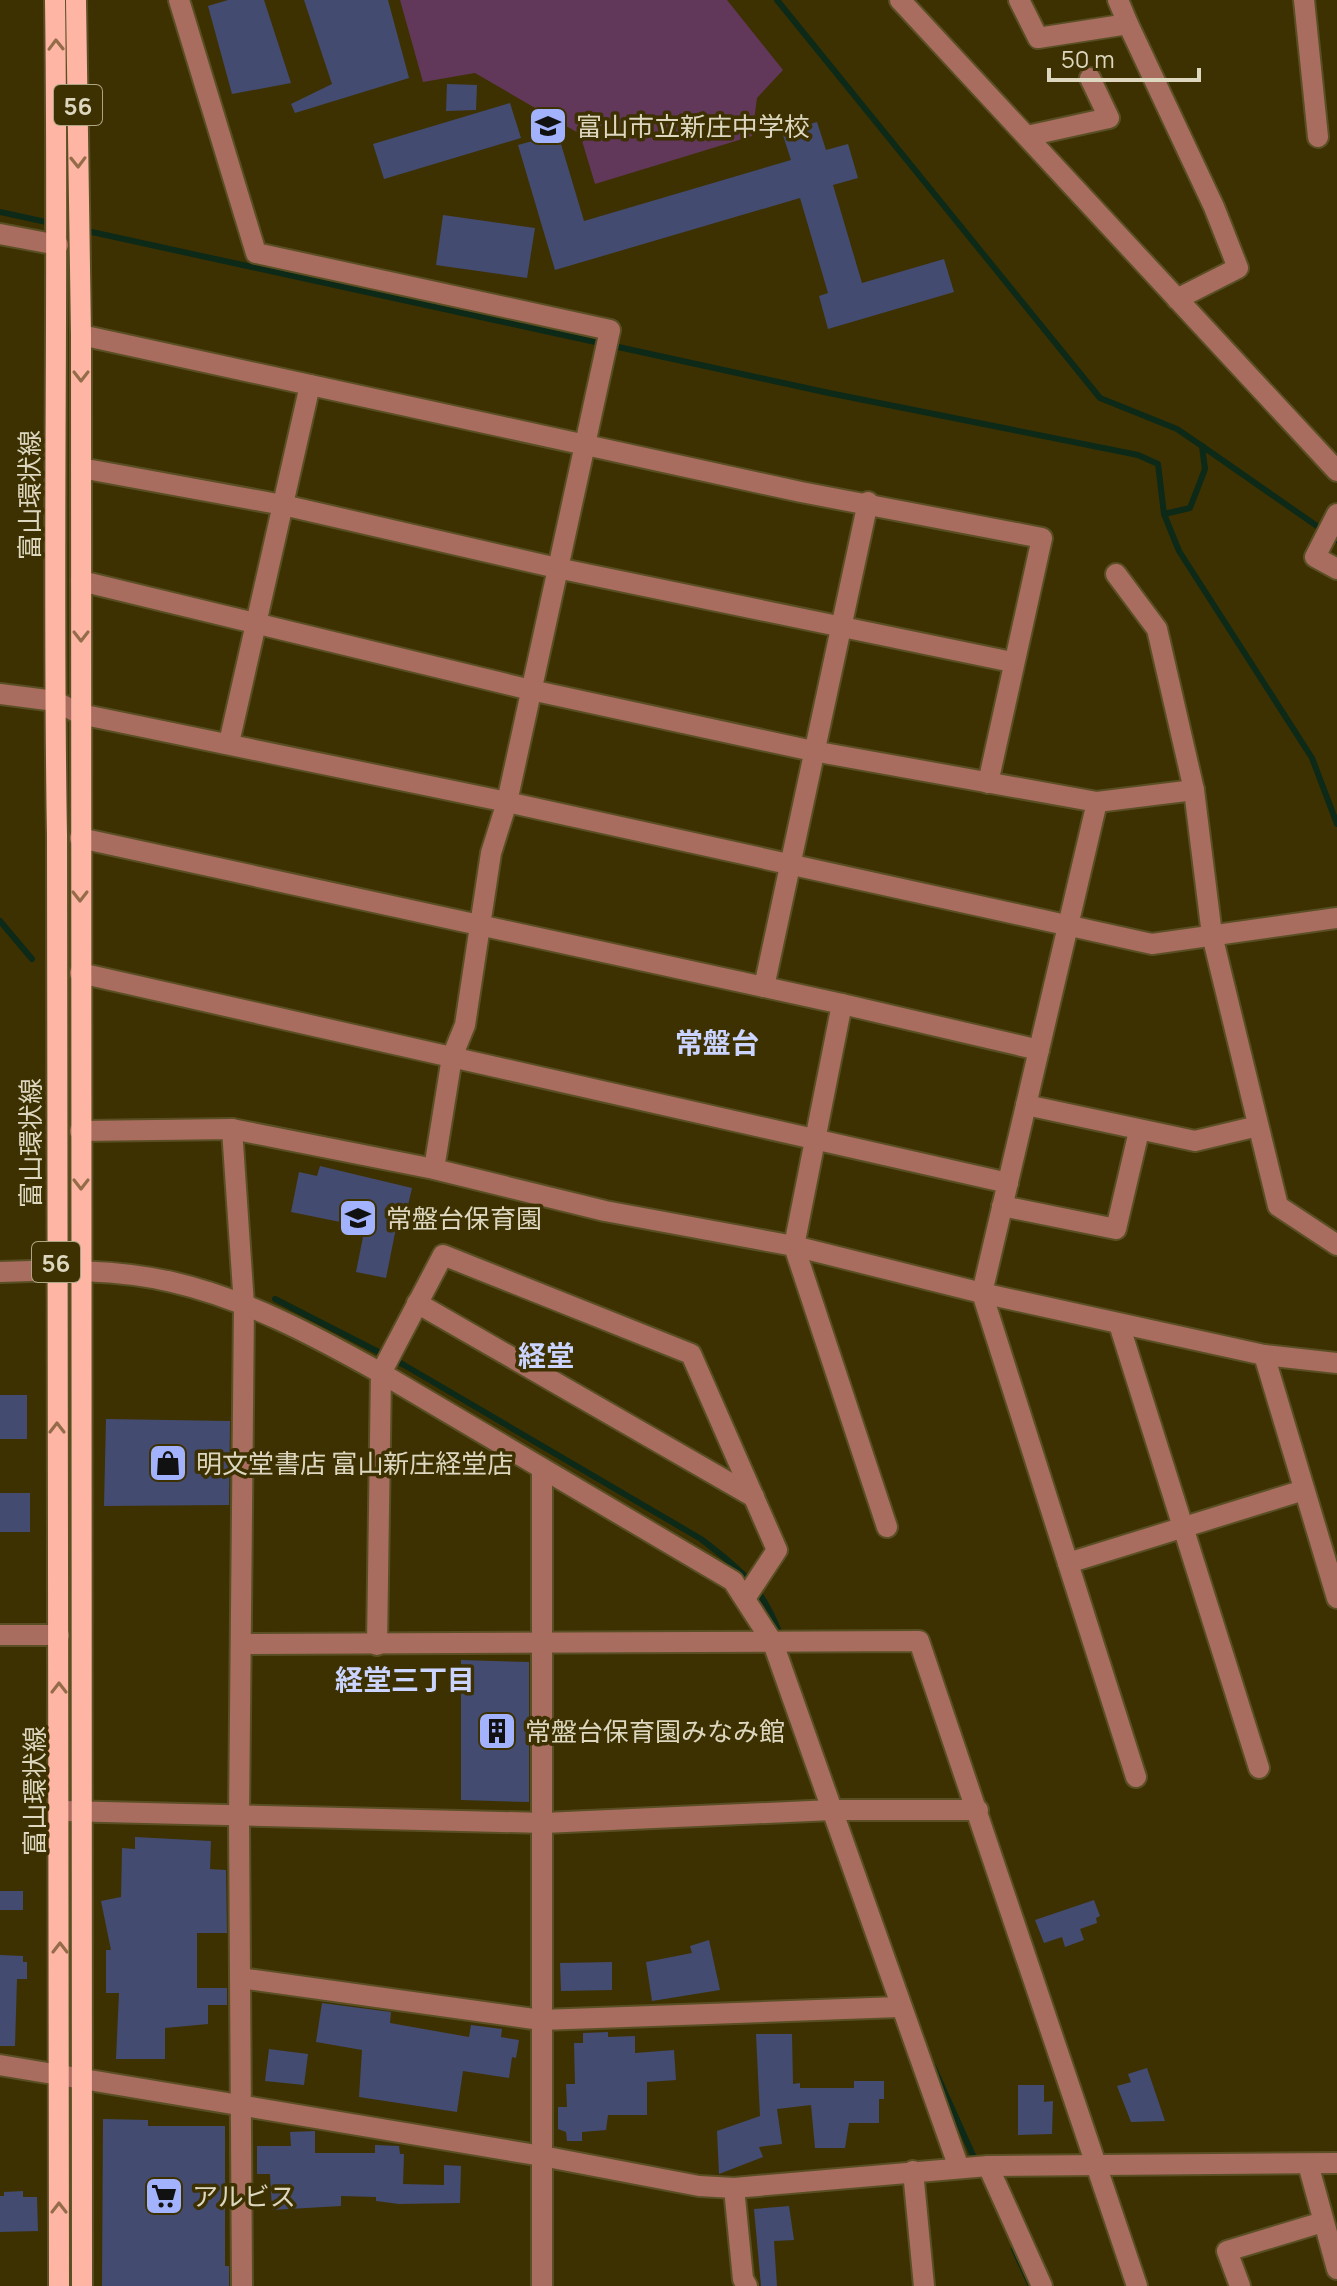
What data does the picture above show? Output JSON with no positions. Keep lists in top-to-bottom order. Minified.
{"streets":{"main road":["56","富山環状線"]},"districts":["常盤台","経堂","経堂三丁目"],"places":{"school or university":["富山市立新庄中学校","常盤台保育園"],"shop":["明文堂書店 富山新庄経堂店"],"building":["常盤台保育園みなみ館"],"supermarket":["アルビス"]},"scale_bar":"50 m"}
